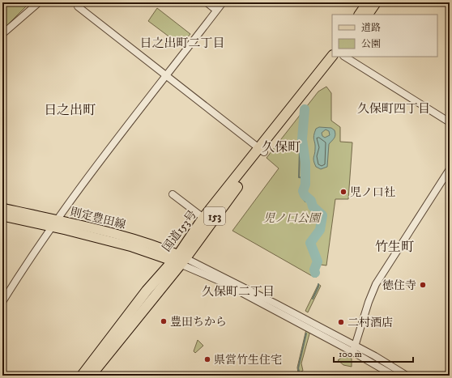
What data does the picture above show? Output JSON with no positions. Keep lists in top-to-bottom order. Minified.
{"streets":{"highway":["153","国道153号"],"main road":["則定豊田線"]},"crossings":[["則定豊田線","国道153号"]],"districts":["日之出町二丁目","久保町四丁目","日之出町","久保町","竹生町","久保町二丁目"],"parks":["児ノ口公園"],"places":["児ノ口社","徳住寺","豊田ちから","二村酒店","県営竹生住宅"],"legend":["道路","公園"],"scale_bar":"100 m"}
